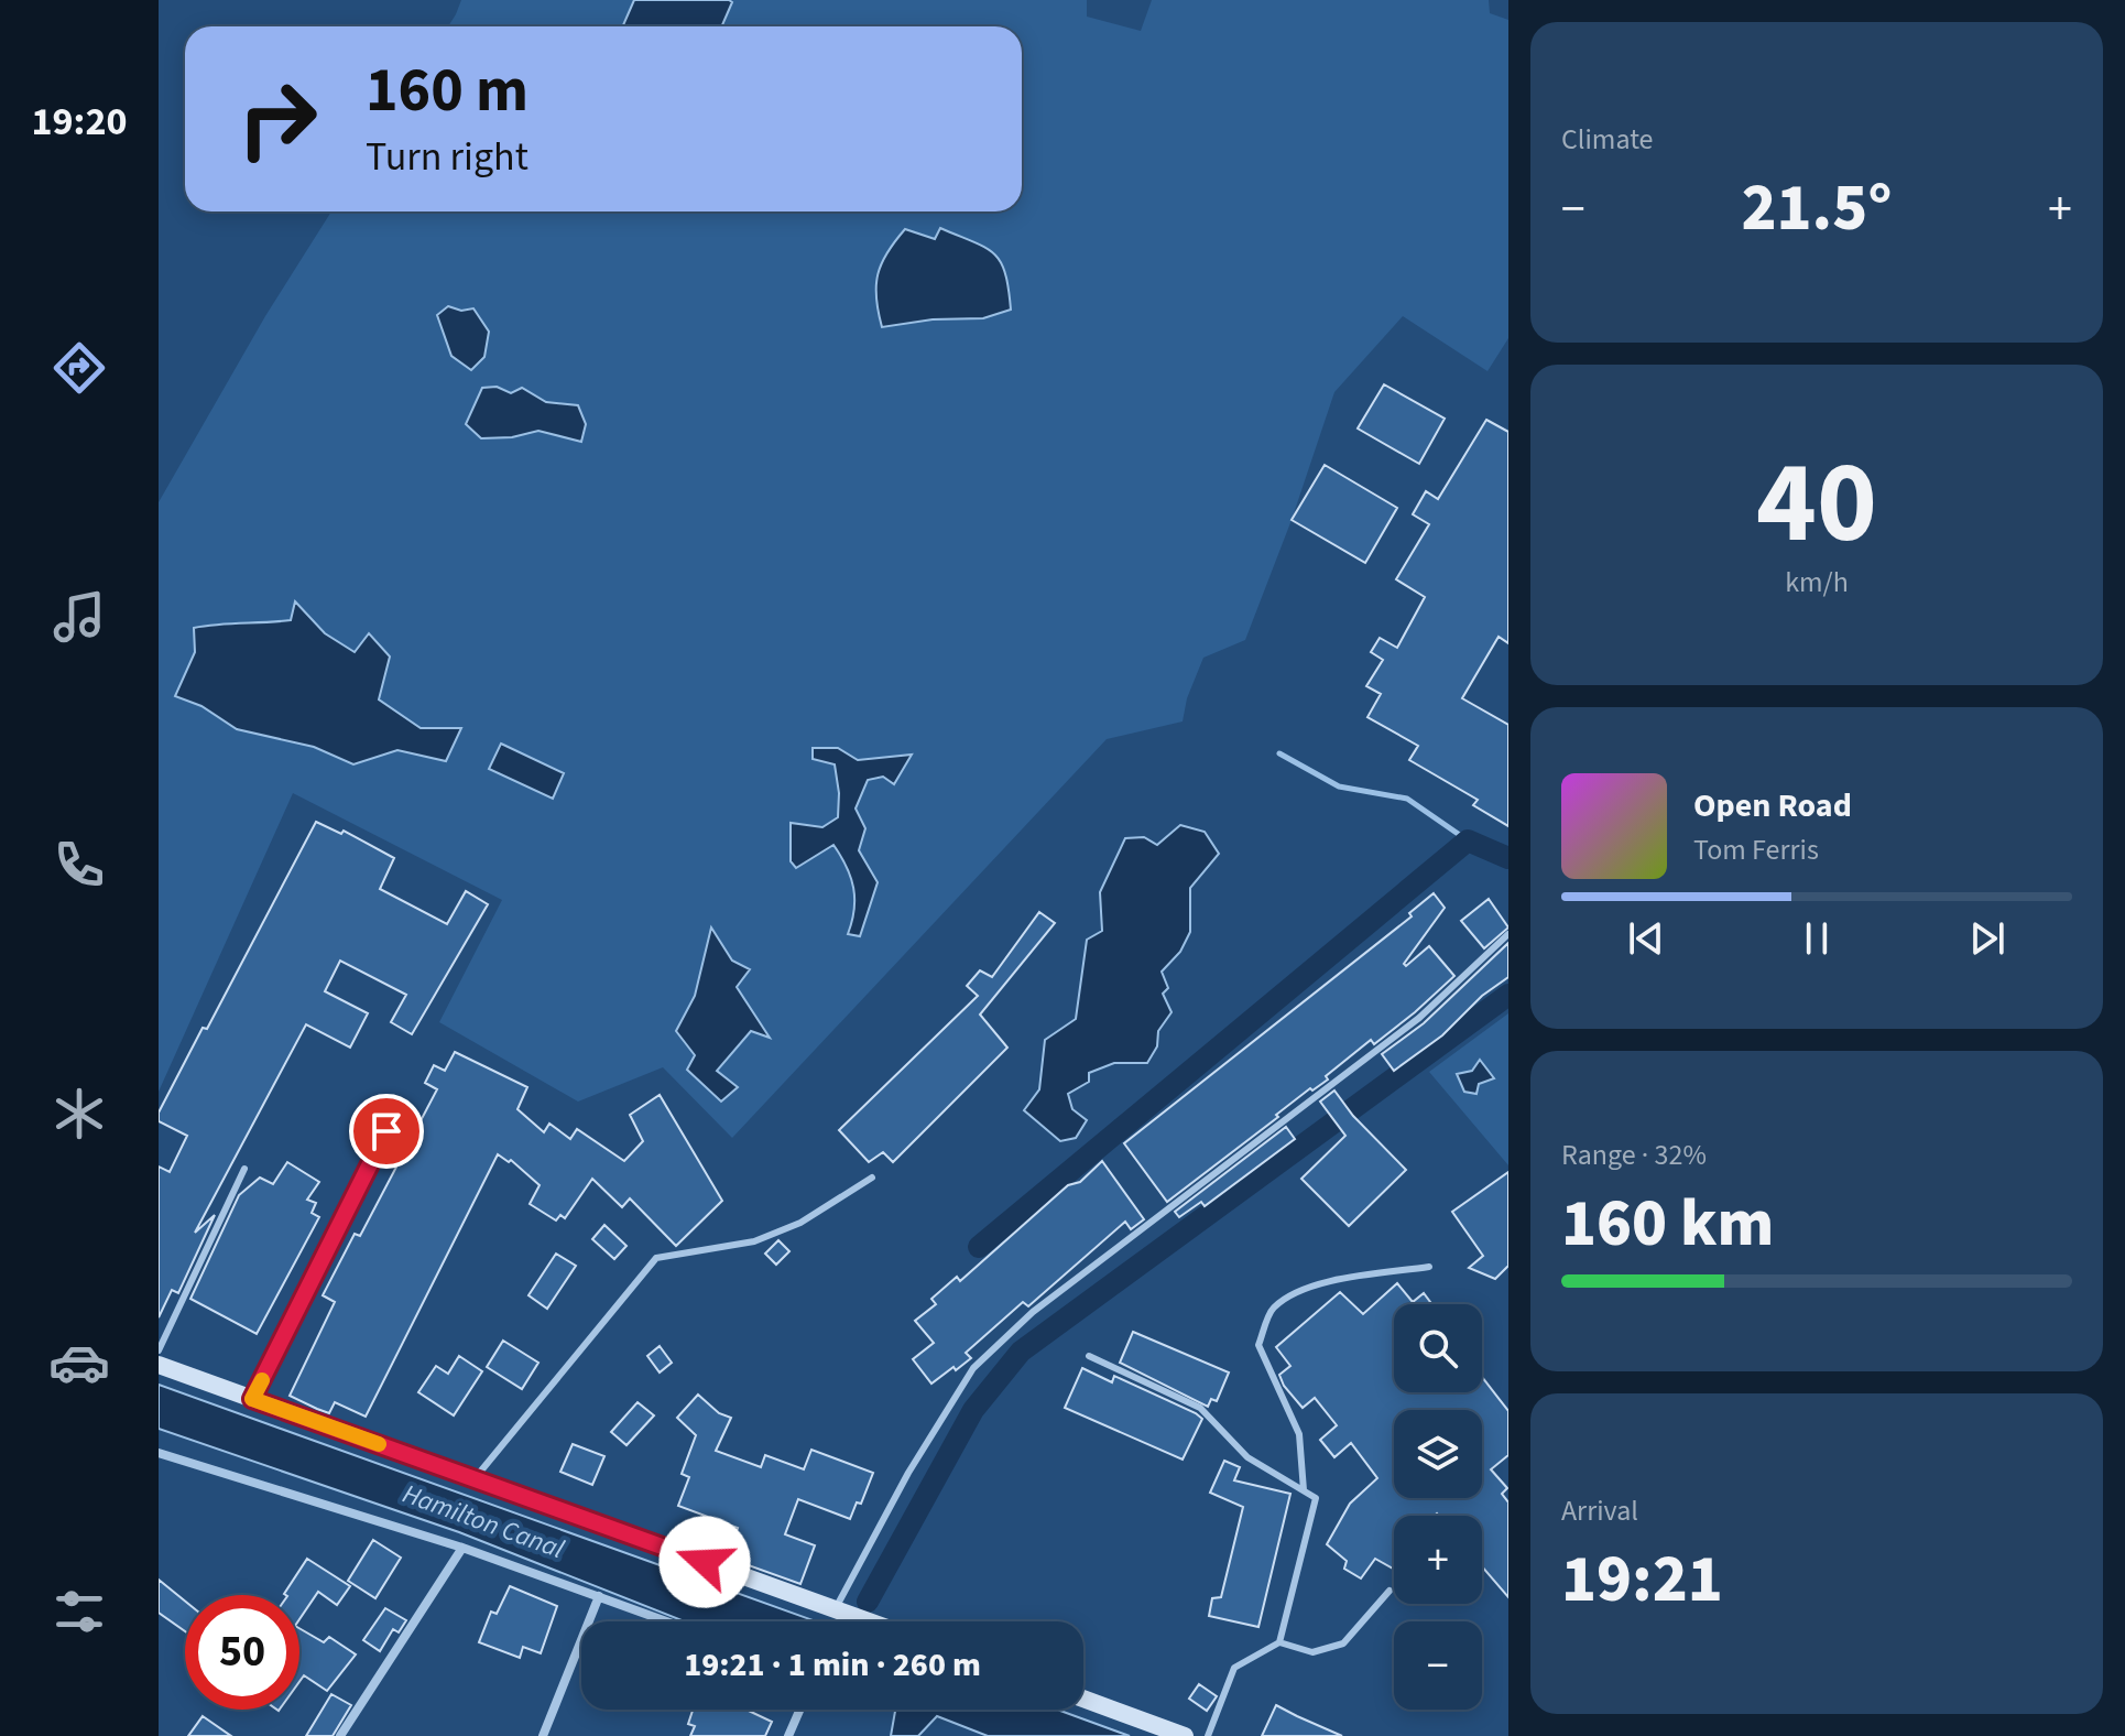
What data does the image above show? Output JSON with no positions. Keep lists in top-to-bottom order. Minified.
{"water":["Hamilton Canal"],"page":{"tabs":"19:20","tile":["Climate",["40","km/h"],["Range · 32%","160 km"],["Arrival","19:21"]],"turn":["160 m","Turn right"],"heat":["−","21.5°","+"],"song":["Open Road","Tom Ferris"],"map_buttons":["+","−"],"limit":"50","trip":"19:21 · 1 min · 260 m"}}
